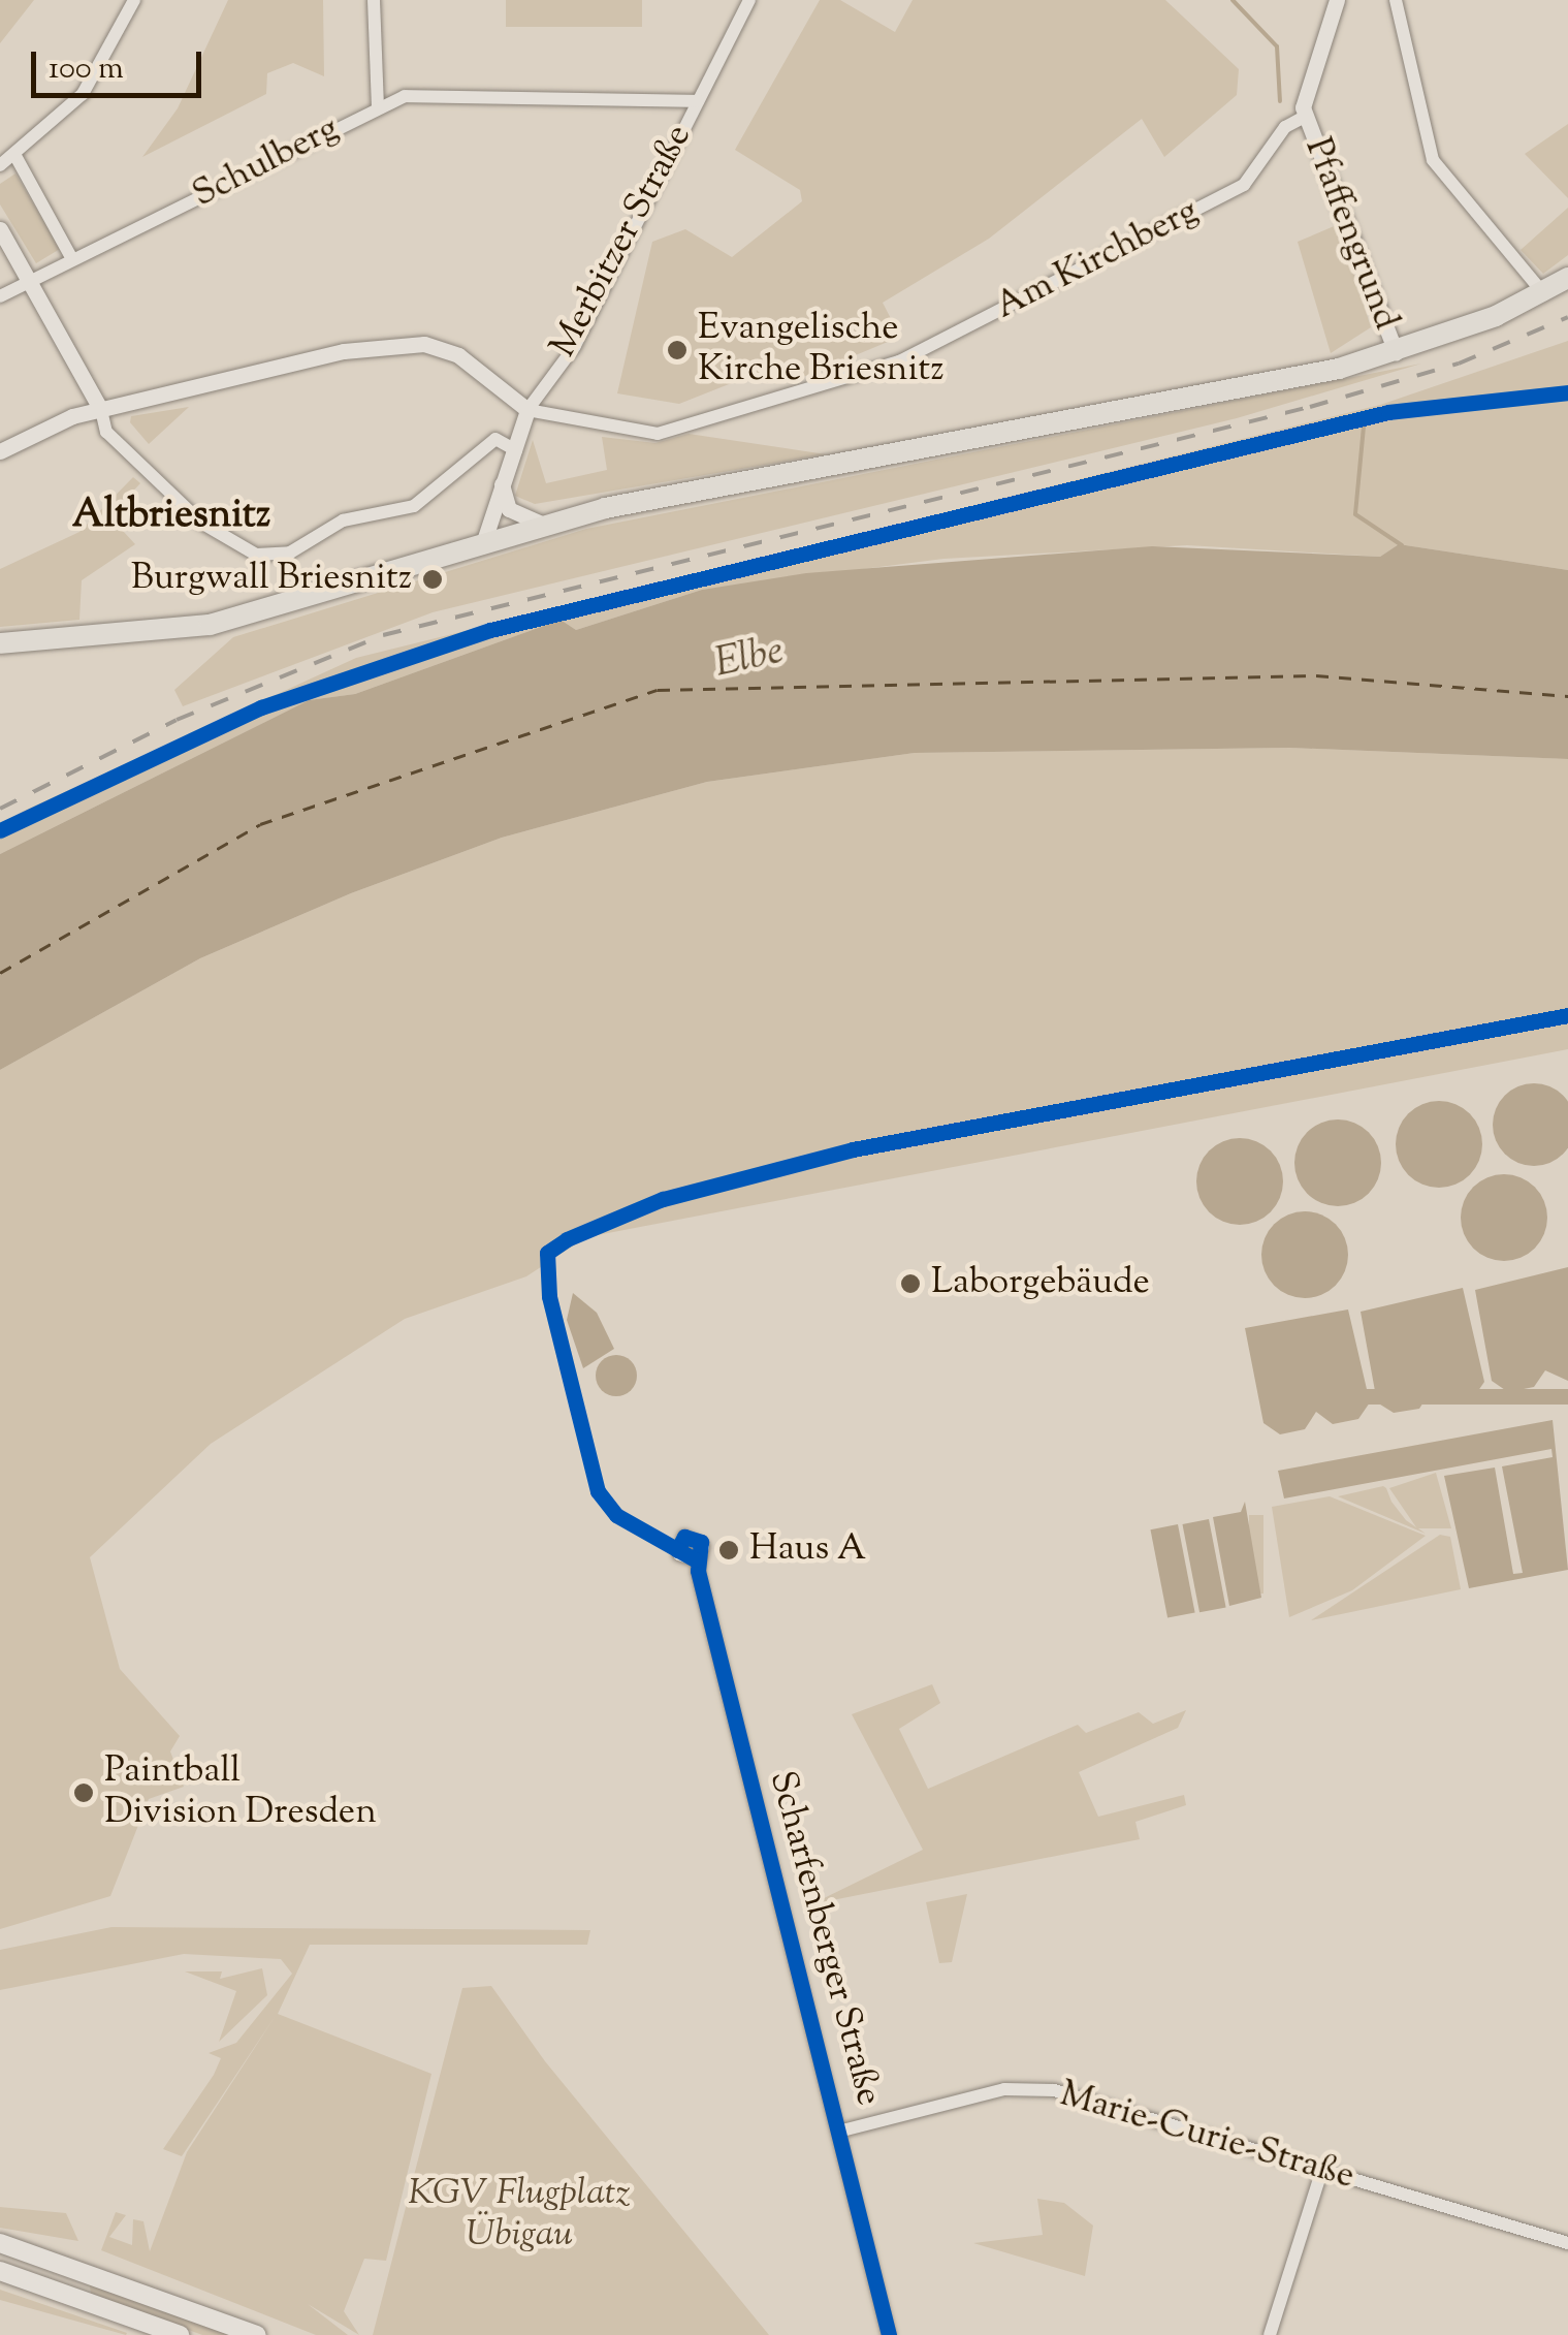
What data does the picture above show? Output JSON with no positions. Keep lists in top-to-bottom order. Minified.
{"streets":{"street":["Schulberg","Pfaffengrund","Merbitzer Straße","Am Kirchberg","Scharfenberger Straße","Marie-Curie-Straße"]},"crossings":[["Schulberg","Merbitzer Straße"],["Pfaffengrund","Am Kirchberg"],["Merbitzer Straße","Am Kirchberg"],["Scharfenberger Straße","Marie-Curie-Straße"]],"districts":["Altbriesnitz"],"water":["Elbe"],"parks":["KGV Flugplatz Übigau"],"places":["Evangelische Kirche Briesnitz","Burgwall Briesnitz","Laborgebäude","Haus A","Paintball Division Dresden"],"scale_bar":"100 m"}
